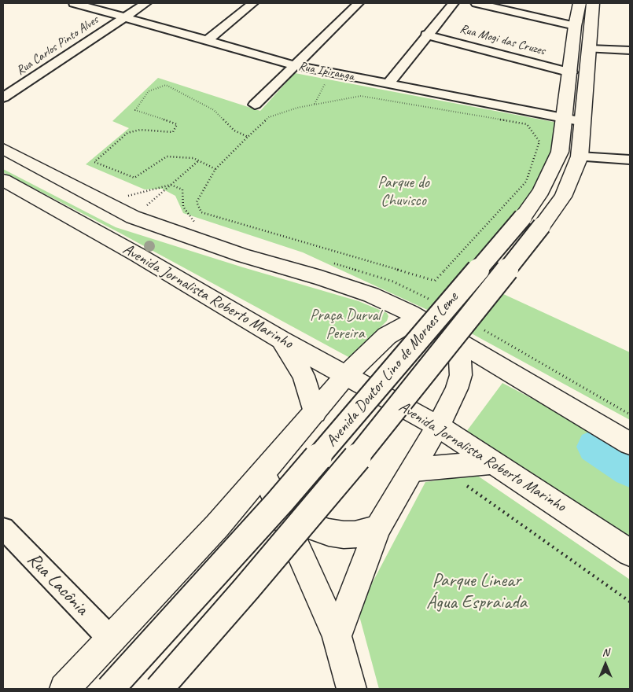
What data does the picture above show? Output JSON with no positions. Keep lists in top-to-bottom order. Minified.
{"streets":{"street":["Rua Mogi das Cruzes","Rua Carlos Pinto Alves","Rua Ipiranga","Avenida Jornalista Roberto Marinho","Avenida Doutor Lino de Moraes Leme","Rua Lacônia"]},"crossings":[["Rua Mogi das Cruzes","Avenida Doutor Lino de Moraes Leme"],["Rua Carlos Pinto Alves","Rua Ipiranga"],["Rua Ipiranga","Avenida Doutor Lino de Moraes Leme"],["Avenida Jornalista Roberto Marinho","Avenida Doutor Lino de Moraes Leme"],["Avenida Doutor Lino de Moraes Leme","Rua Lacônia"]],"parks":["Parque do Chuvisco","Praça Durval Pereira","Parque Linear Água Espraiada"],"north":"top"}
